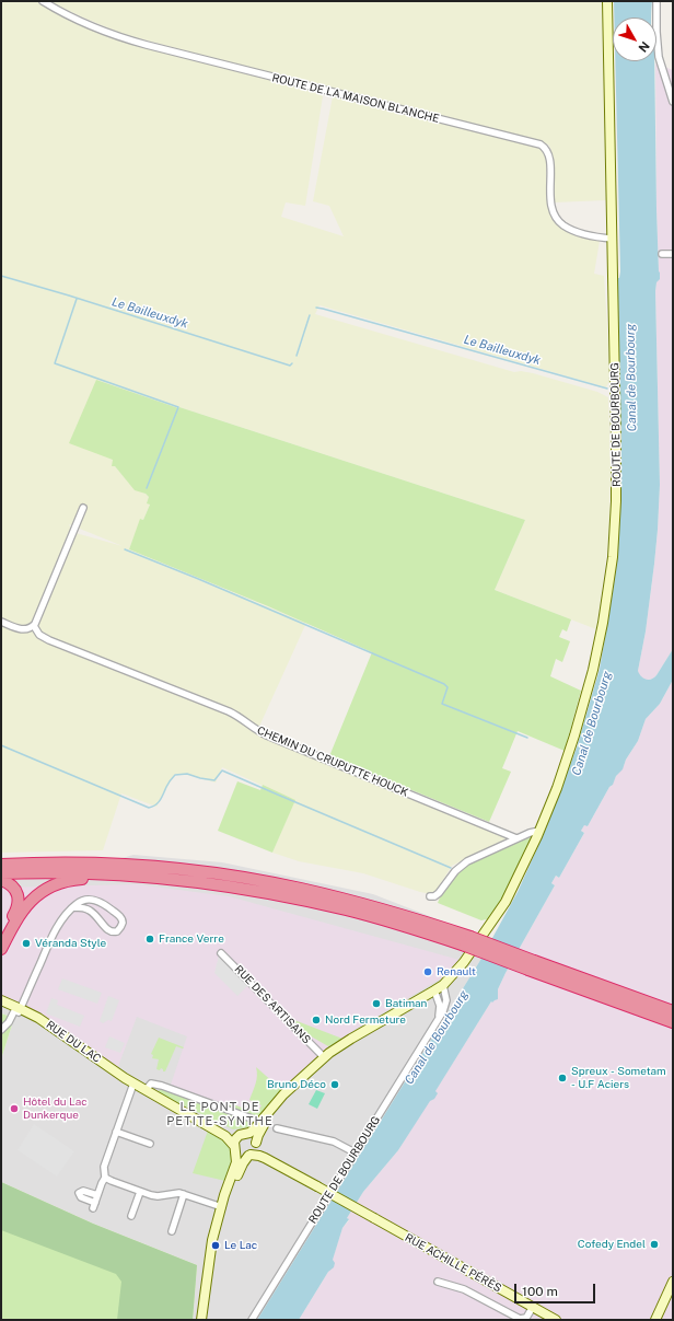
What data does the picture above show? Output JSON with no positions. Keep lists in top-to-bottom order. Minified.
{"streets":{"main road":["ROUTE DE BOURBOURG","RUE DU LAC","RUE ACHILLE PÉRÈS"],"street":["ROUTE DE LA MAISON BLANCHE","CHEMIN DU CRUPUTTE HOUCK","RUE DES ARTISANS"]},"crossings":[["ROUTE DE LA MAISON BLANCHE","ROUTE DE BOURBOURG"],["ROUTE DE BOURBOURG","RUE DES ARTISANS"]],"districts":["LE PONT DE PETITE-SYNTHE"],"water":["Le Bailleuxdyk","Canal de Bourbourg"],"places":["France Verre","Véranda Style","Renault","Batiman","Nord Fermeture","Spreux - Sometam - U.F Aciers","Bruno Déco","Hôtel du Lac Dunkerque","Cofedy Endel","Le Lac"],"scale_bar":"100 m","north":"bottom right"}
